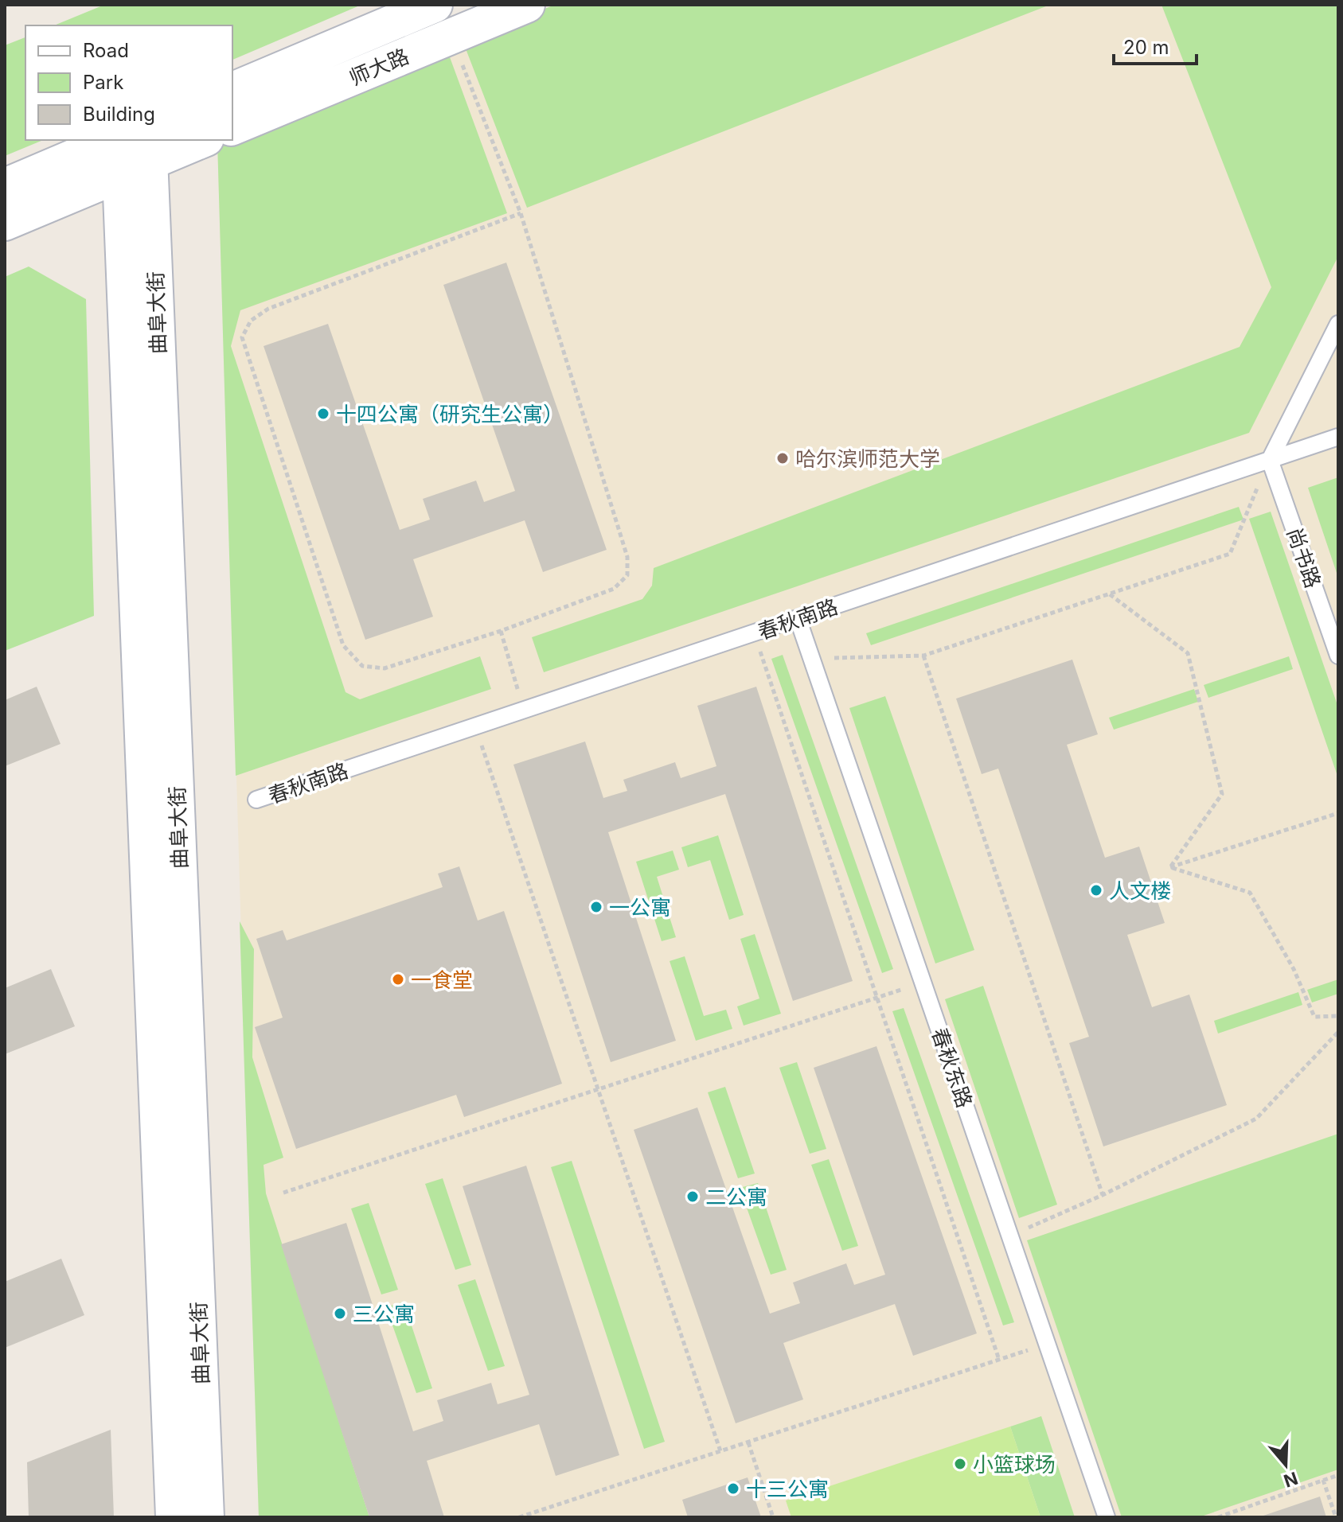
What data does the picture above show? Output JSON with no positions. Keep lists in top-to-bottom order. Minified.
{"streets":{"street":["师大路","曲阜大街"],"lane":["尚书路","春秋南路","春秋东路"]},"crossings":[["尚书路","春秋南路"],["春秋南路","春秋东路"]],"places":["十四公寓（研究生公寓）","哈尔滨师范大学","人文楼","一公寓","一食堂","二公寓","三公寓","小篮球场","十三公寓"],"legend":["Road","Park","Building"],"scale_bar":"20 m","north":"bottom"}
